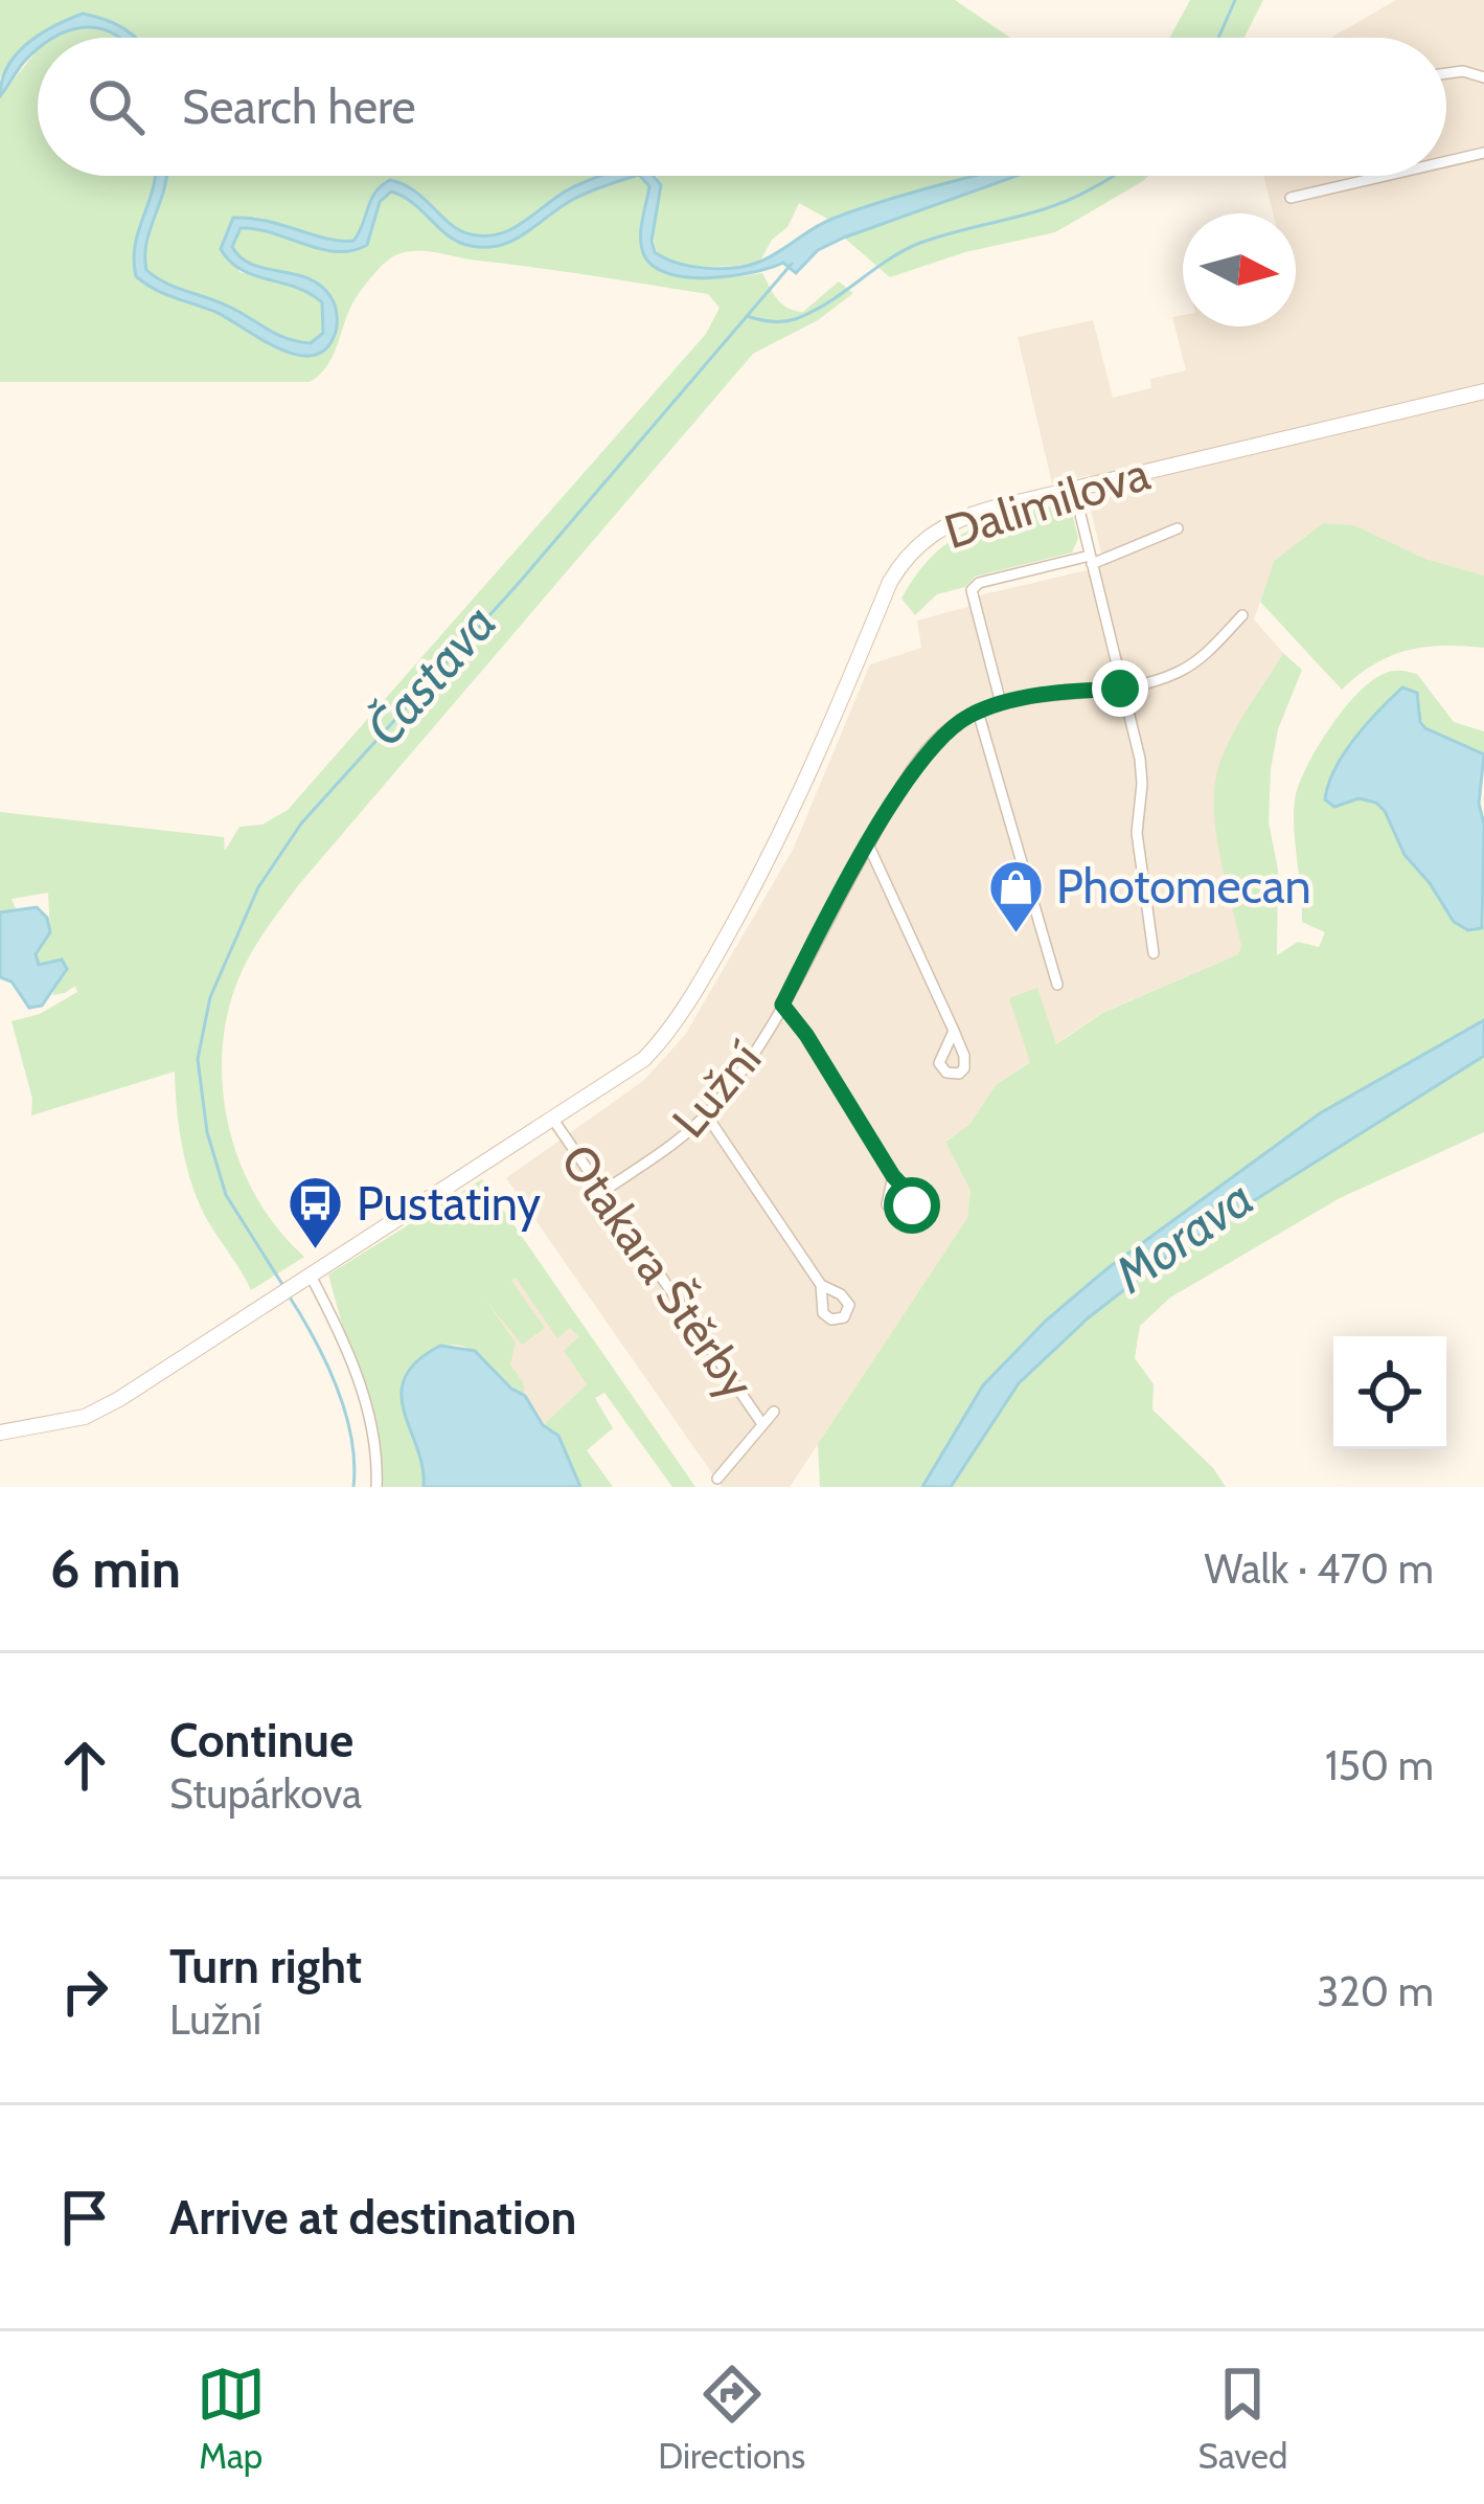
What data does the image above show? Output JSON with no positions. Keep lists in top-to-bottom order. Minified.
{"streets":{"main road":["Dalimilova"],"street":["Lužní","Otakara Štěrby"]},"crossings":[["Dalimilova","Otakara Štěrby"],["Lužní","Otakara Štěrby"]],"water":["Častava","Morava"],"places":{"shop":["Photomecan"],"bus stop":["Pustatiny"]},"north":"right","page":{"search":"Search here","heading":["6 min","Walk · 470 m"],"list":[["Continue","Stupárkova","150 m"],["Turn right","Lužní","320 m"],"Arrive at destination"],"nav":["Map","Directions","Saved"]}}
